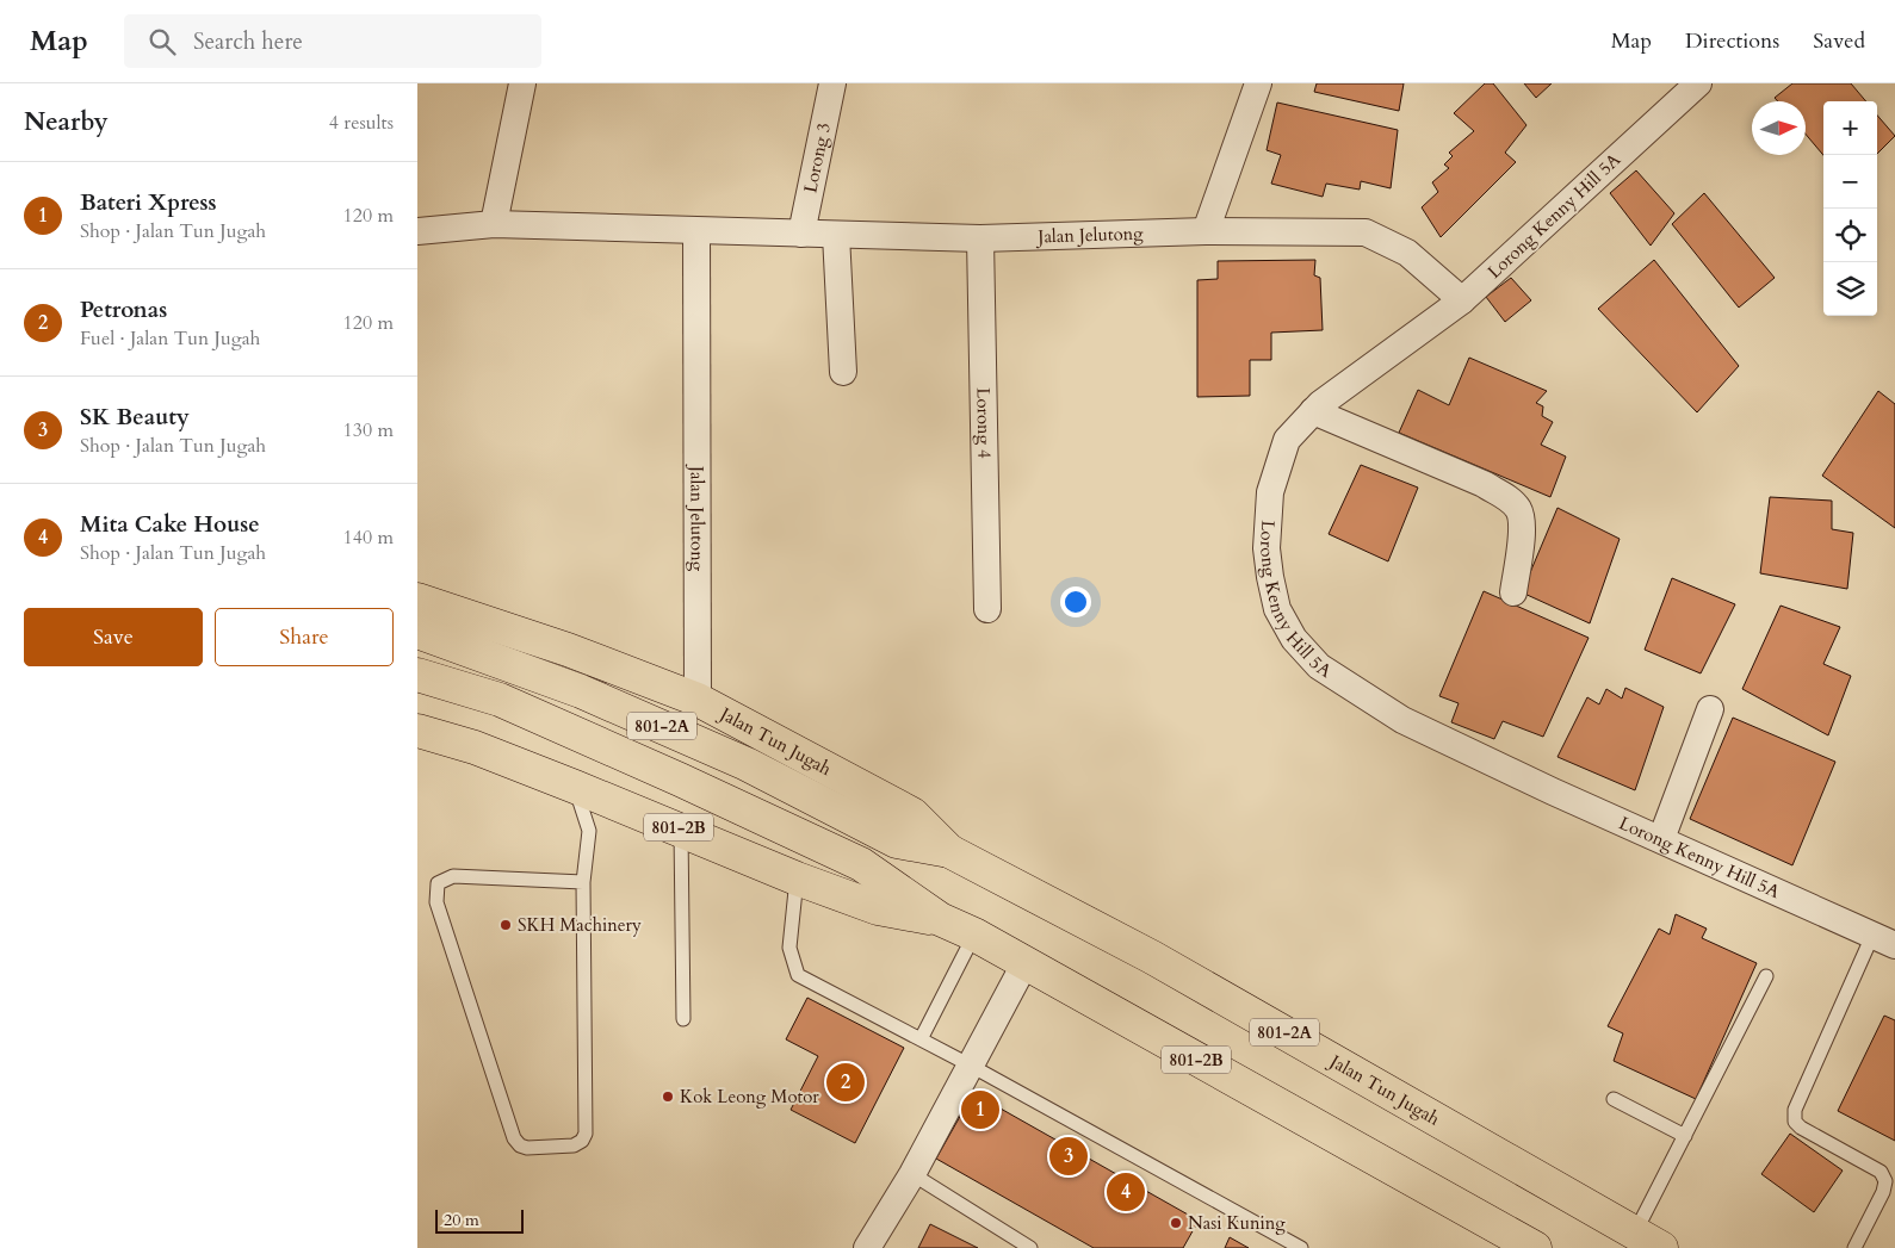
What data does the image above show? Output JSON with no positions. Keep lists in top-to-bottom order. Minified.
{"streets":{"highway":["801-2A","Jalan Tun Jugah","801-2B"],"street":["Lorong 3","Lorong Kenny Hill 5A","Jalan Jelutong","Lorong 4"]},"crossings":[["Lorong 3","Jalan Jelutong"],["Lorong Kenny Hill 5A","Jalan Jelutong"],["Jalan Jelutong","Lorong 4"],["Jalan Jelutong","Jalan Tun Jugah"]],"places":["SKH Machinery","Kok Leong Motor","Nasi Kuning"],"scale_bar":"20 m","north":"right","page":{"header":"Map","search":"Search here","nav":["Map","Directions","Saved"],"heading":["Nearby","4 results"],"map_buttons":["+","−"],"list":[{"mark":"1","name":"Bateri Xpress","note":"Shop · Jalan Tun Jugah","value":"120 m"},{"mark":"2","name":"Petronas","note":"Fuel · Jalan Tun Jugah","value":"120 m"},{"mark":"3","name":"SK Beauty","note":"Shop · Jalan Tun Jugah","value":"130 m"},{"mark":"4","name":"Mita Cake House","note":"Shop · Jalan Tun Jugah","value":"140 m"}],"buttons":["Save","Share"],"pins":["2","1","3","4"],"scale":"20 m"}}
